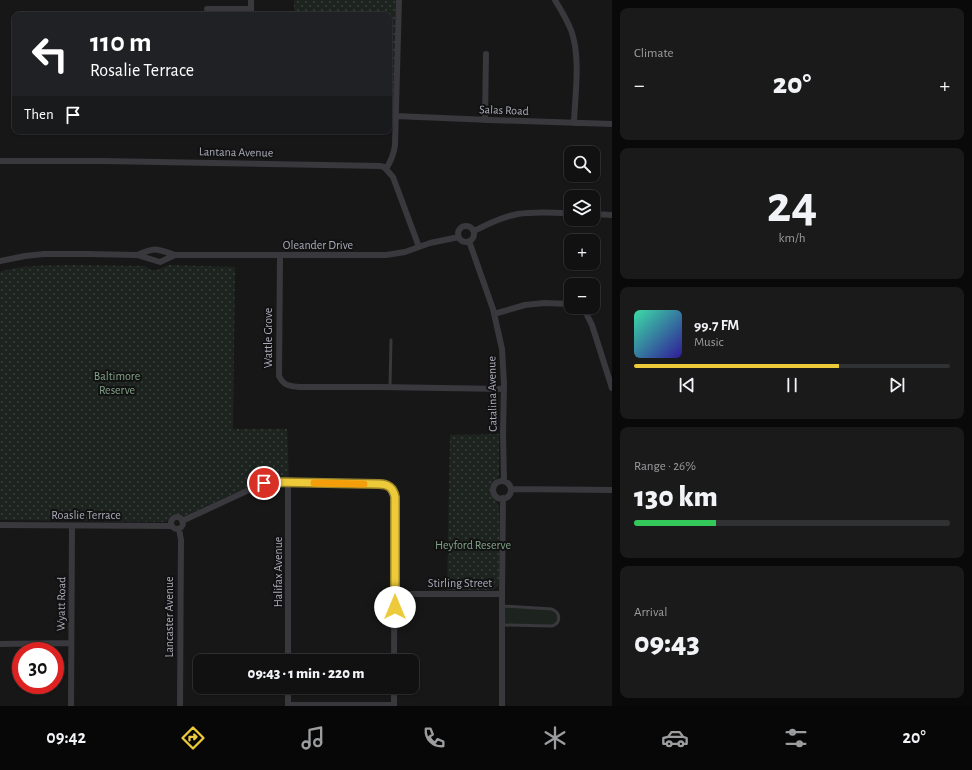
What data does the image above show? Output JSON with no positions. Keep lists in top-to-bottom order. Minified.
{"streets":{"street":["Salas Road","Lantana Avenue","Oleander Drive","Wattle Grove","Catalina Avenue","Roaslie Terrace","Halifax Avenue","Stirling Street","Wyatt Road","Lancaster Avenue"]},"crossings":[["Oleander Drive","Wattle Grove"],["Oleander Drive","Catalina Avenue"],["Wattle Grove","Catalina Avenue"],["Roaslie Terrace","Wyatt Road"],["Roaslie Terrace","Lancaster Avenue"]],"parks":["Baltimore Reserve","Heyford Reserve"],"page":{"tile":["Climate",["24","km/h"],["Range · 26%","130 km"],["Arrival","09:43"]],"turn":["110 m","Rosalie Terrace"],"heat":["−","20°","+"],"then":"Then","map_buttons":["+","−"],"song":["99.7 FM","Music"],"limit":"30","trip":"09:43 · 1 min · 220 m","tabs":["09:42","20°"]}}
